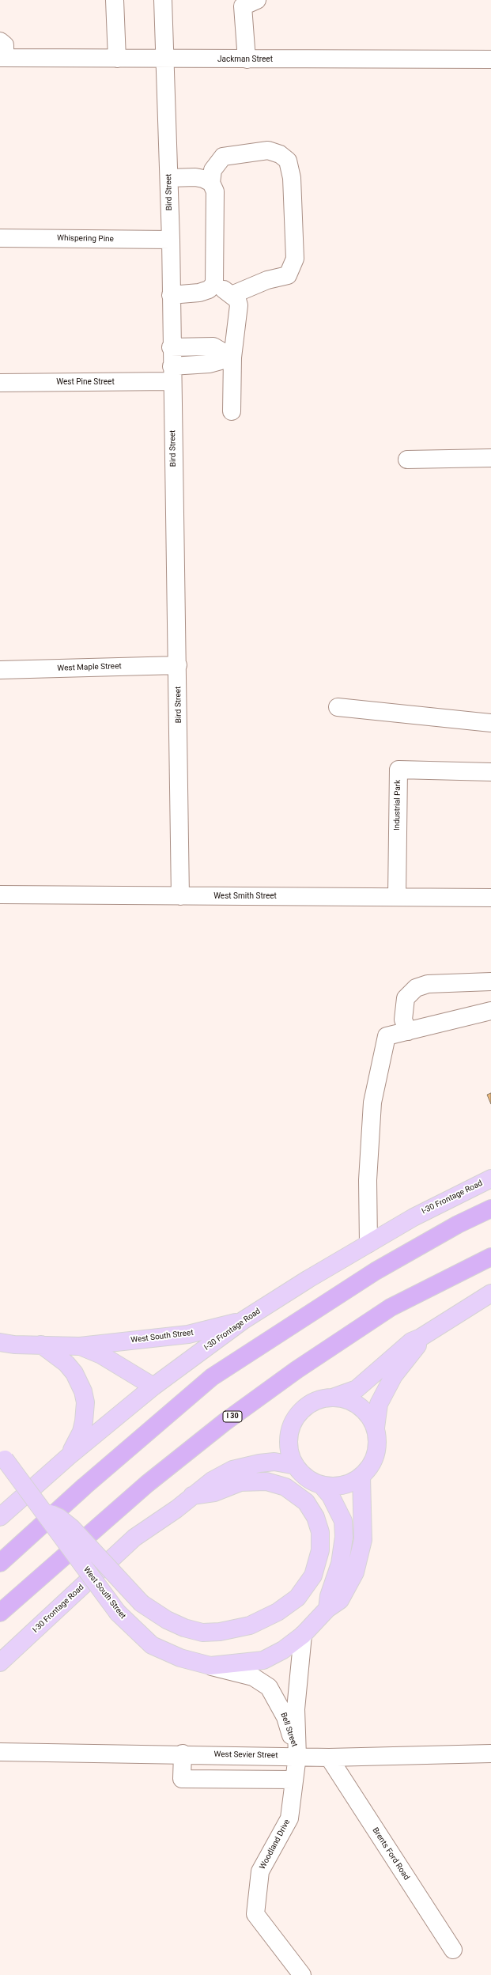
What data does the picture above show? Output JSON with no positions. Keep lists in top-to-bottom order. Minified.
{"streets":{"highway":["I 30"],"main road":["I-30 Frontage Road","West South Street"],"street":["Jackman Street","Bird Street","Whispering Pine","West Pine Street","West Maple Street","Industrial Park","West Smith Street","Bell Street","West Sevier Street","Woodland Drive","Brents Ford Road"]},"crossings":[["Jackman Street","Bird Street"],["Bird Street","Whispering Pine"],["Bird Street","West Pine Street"],["Bird Street","West Maple Street"],["Bird Street","West Smith Street"],["Industrial Park","West Smith Street"],["I-30 Frontage Road","West South Street"],["West South Street","Bell Street"],["Bell Street","West Sevier Street"],["Bell Street","Woodland Drive"],["West Sevier Street","Woodland Drive"],["West Sevier Street","Brents Ford Road"]]}
